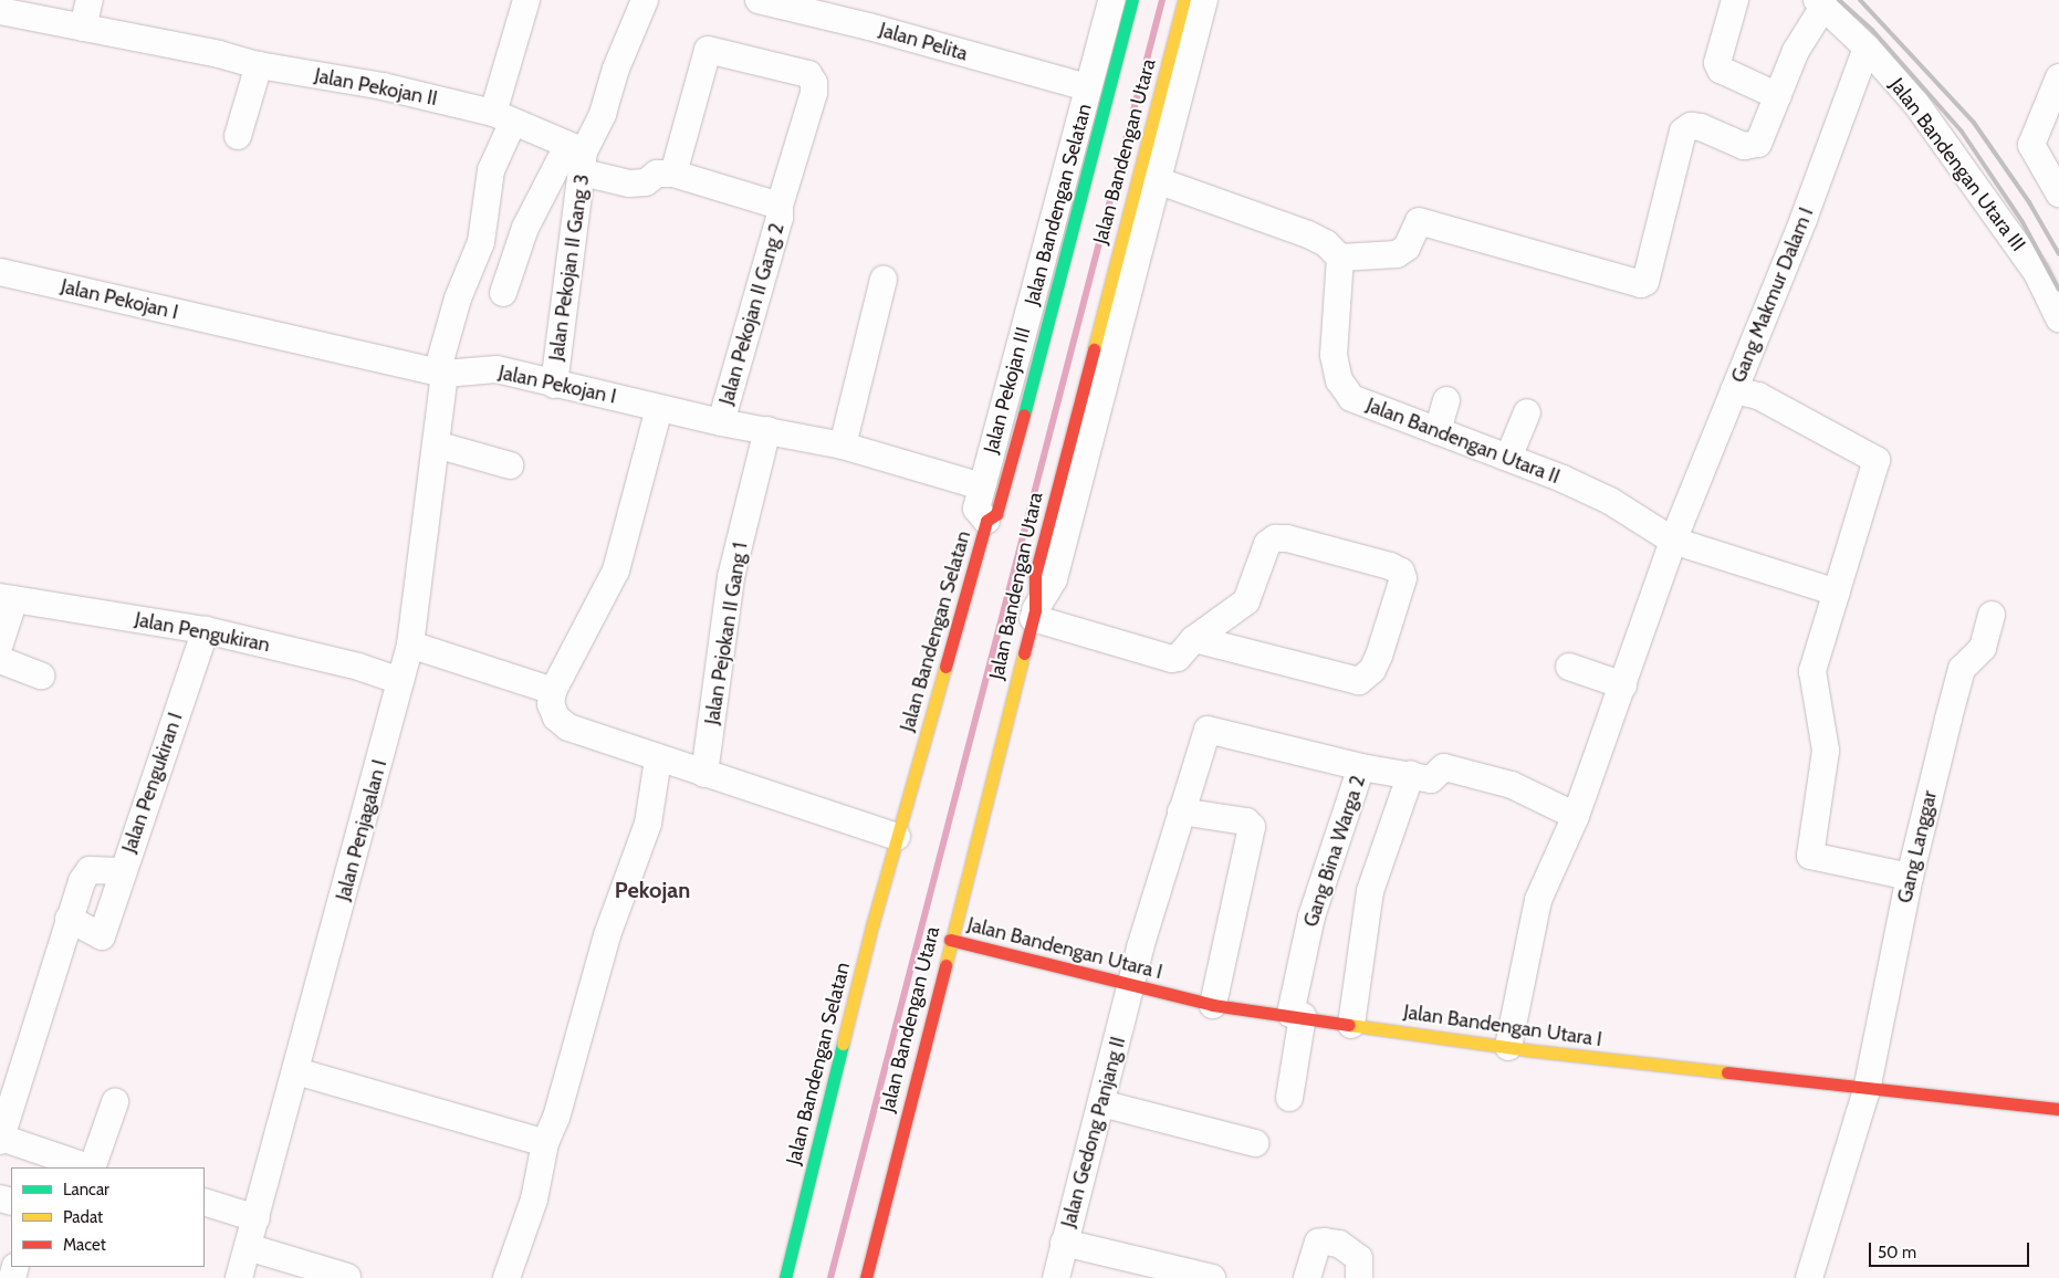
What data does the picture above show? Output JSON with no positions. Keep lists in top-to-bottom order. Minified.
{"streets":{"main road":["Jalan Bandengan Utara","Jalan Bandengan Selatan","Jalan Bandengan Utara I"],"street":["Jalan Pelita","Jalan Pekojan II","Jalan Bandengan Utara III","Jalan Pekojan II Gang 3","Gang Makmur Dalam I","Jalan Pekojan I","Jalan Pekojan II Gang 2","Jalan Pekojan III","Jalan Bandengan Utara II","Jalan Pengukiran","Jalan Pejokan II Gang 1","Jalan Pengukiran I","Jalan Penjagalan I","Gang Langgar","Gang Bina Warga 2","Jalan Gedong Panjang II"]},"crossings":[["Jalan Pelita","Jalan Pekojan III"],["Jalan Pekojan II","Jalan Pekojan II Gang 3"],["Jalan Pekojan II","Jalan Penjagalan I"],["Jalan Bandengan Utara","Jalan Bandengan Utara I"],["Jalan Bandengan Utara III","Gang Makmur Dalam I"],["Jalan Bandengan Selatan","Jalan Pekojan I"],["Jalan Bandengan Selatan","Jalan Pekojan III"],["Jalan Pekojan II Gang 3","Jalan Pekojan I"],["Gang Makmur Dalam I","Jalan Bandengan Utara II"],["Jalan Pekojan I","Jalan Pekojan II Gang 2"],["Jalan Pekojan I","Jalan Pekojan III"],["Jalan Pekojan I","Jalan Pejokan II Gang 1"],["Jalan Pekojan I","Jalan Penjagalan I"],["Jalan Pengukiran","Jalan Pengukiran I"],["Jalan Pengukiran","Jalan Penjagalan I"],["Gang Langgar","Jalan Bandengan Utara I"],["Gang Bina Warga 2","Jalan Bandengan Utara I"],["Gang Bina Warga 2","Jalan Gedong Panjang II"],["Jalan Bandengan Utara I","Jalan Gedong Panjang II"]],"districts":["Pekojan"],"legend":["Lancar","Padat","Macet"],"scale_bar":"50 m"}
